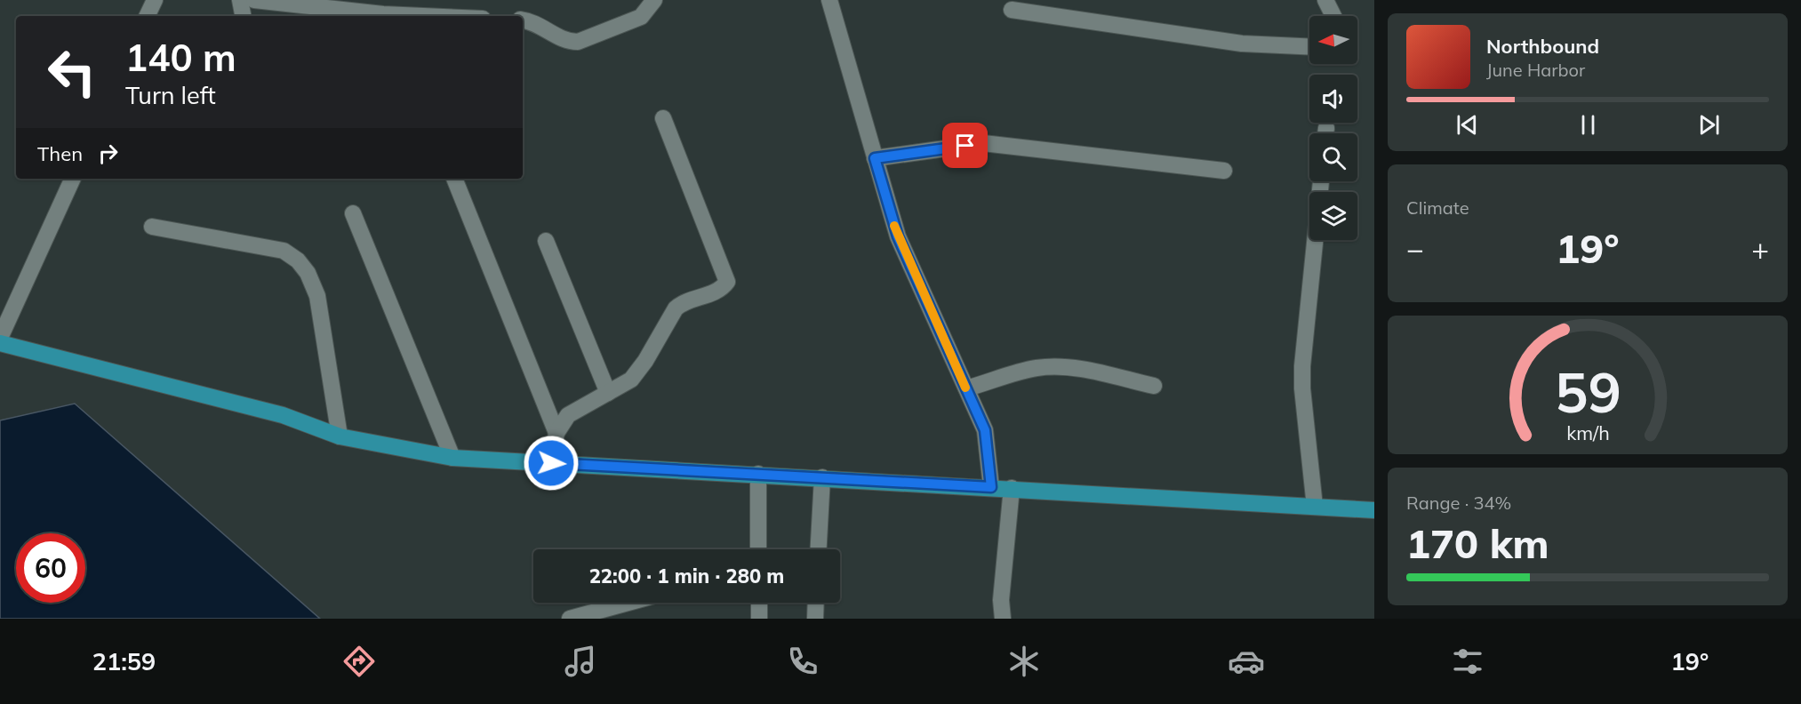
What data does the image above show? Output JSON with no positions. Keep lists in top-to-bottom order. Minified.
{"north":"left","page":{"turn":["140 m","Turn left"],"song":["Northbound","June Harbor"],"then":"Then","tile":["Climate",["Range · 34%","170 km"]],"heat":["−","19°","+"],"limit":"60","trip":"22:00 · 1 min · 280 m","tabs":["21:59","19°"],"gauge":["59","km/h"]}}
